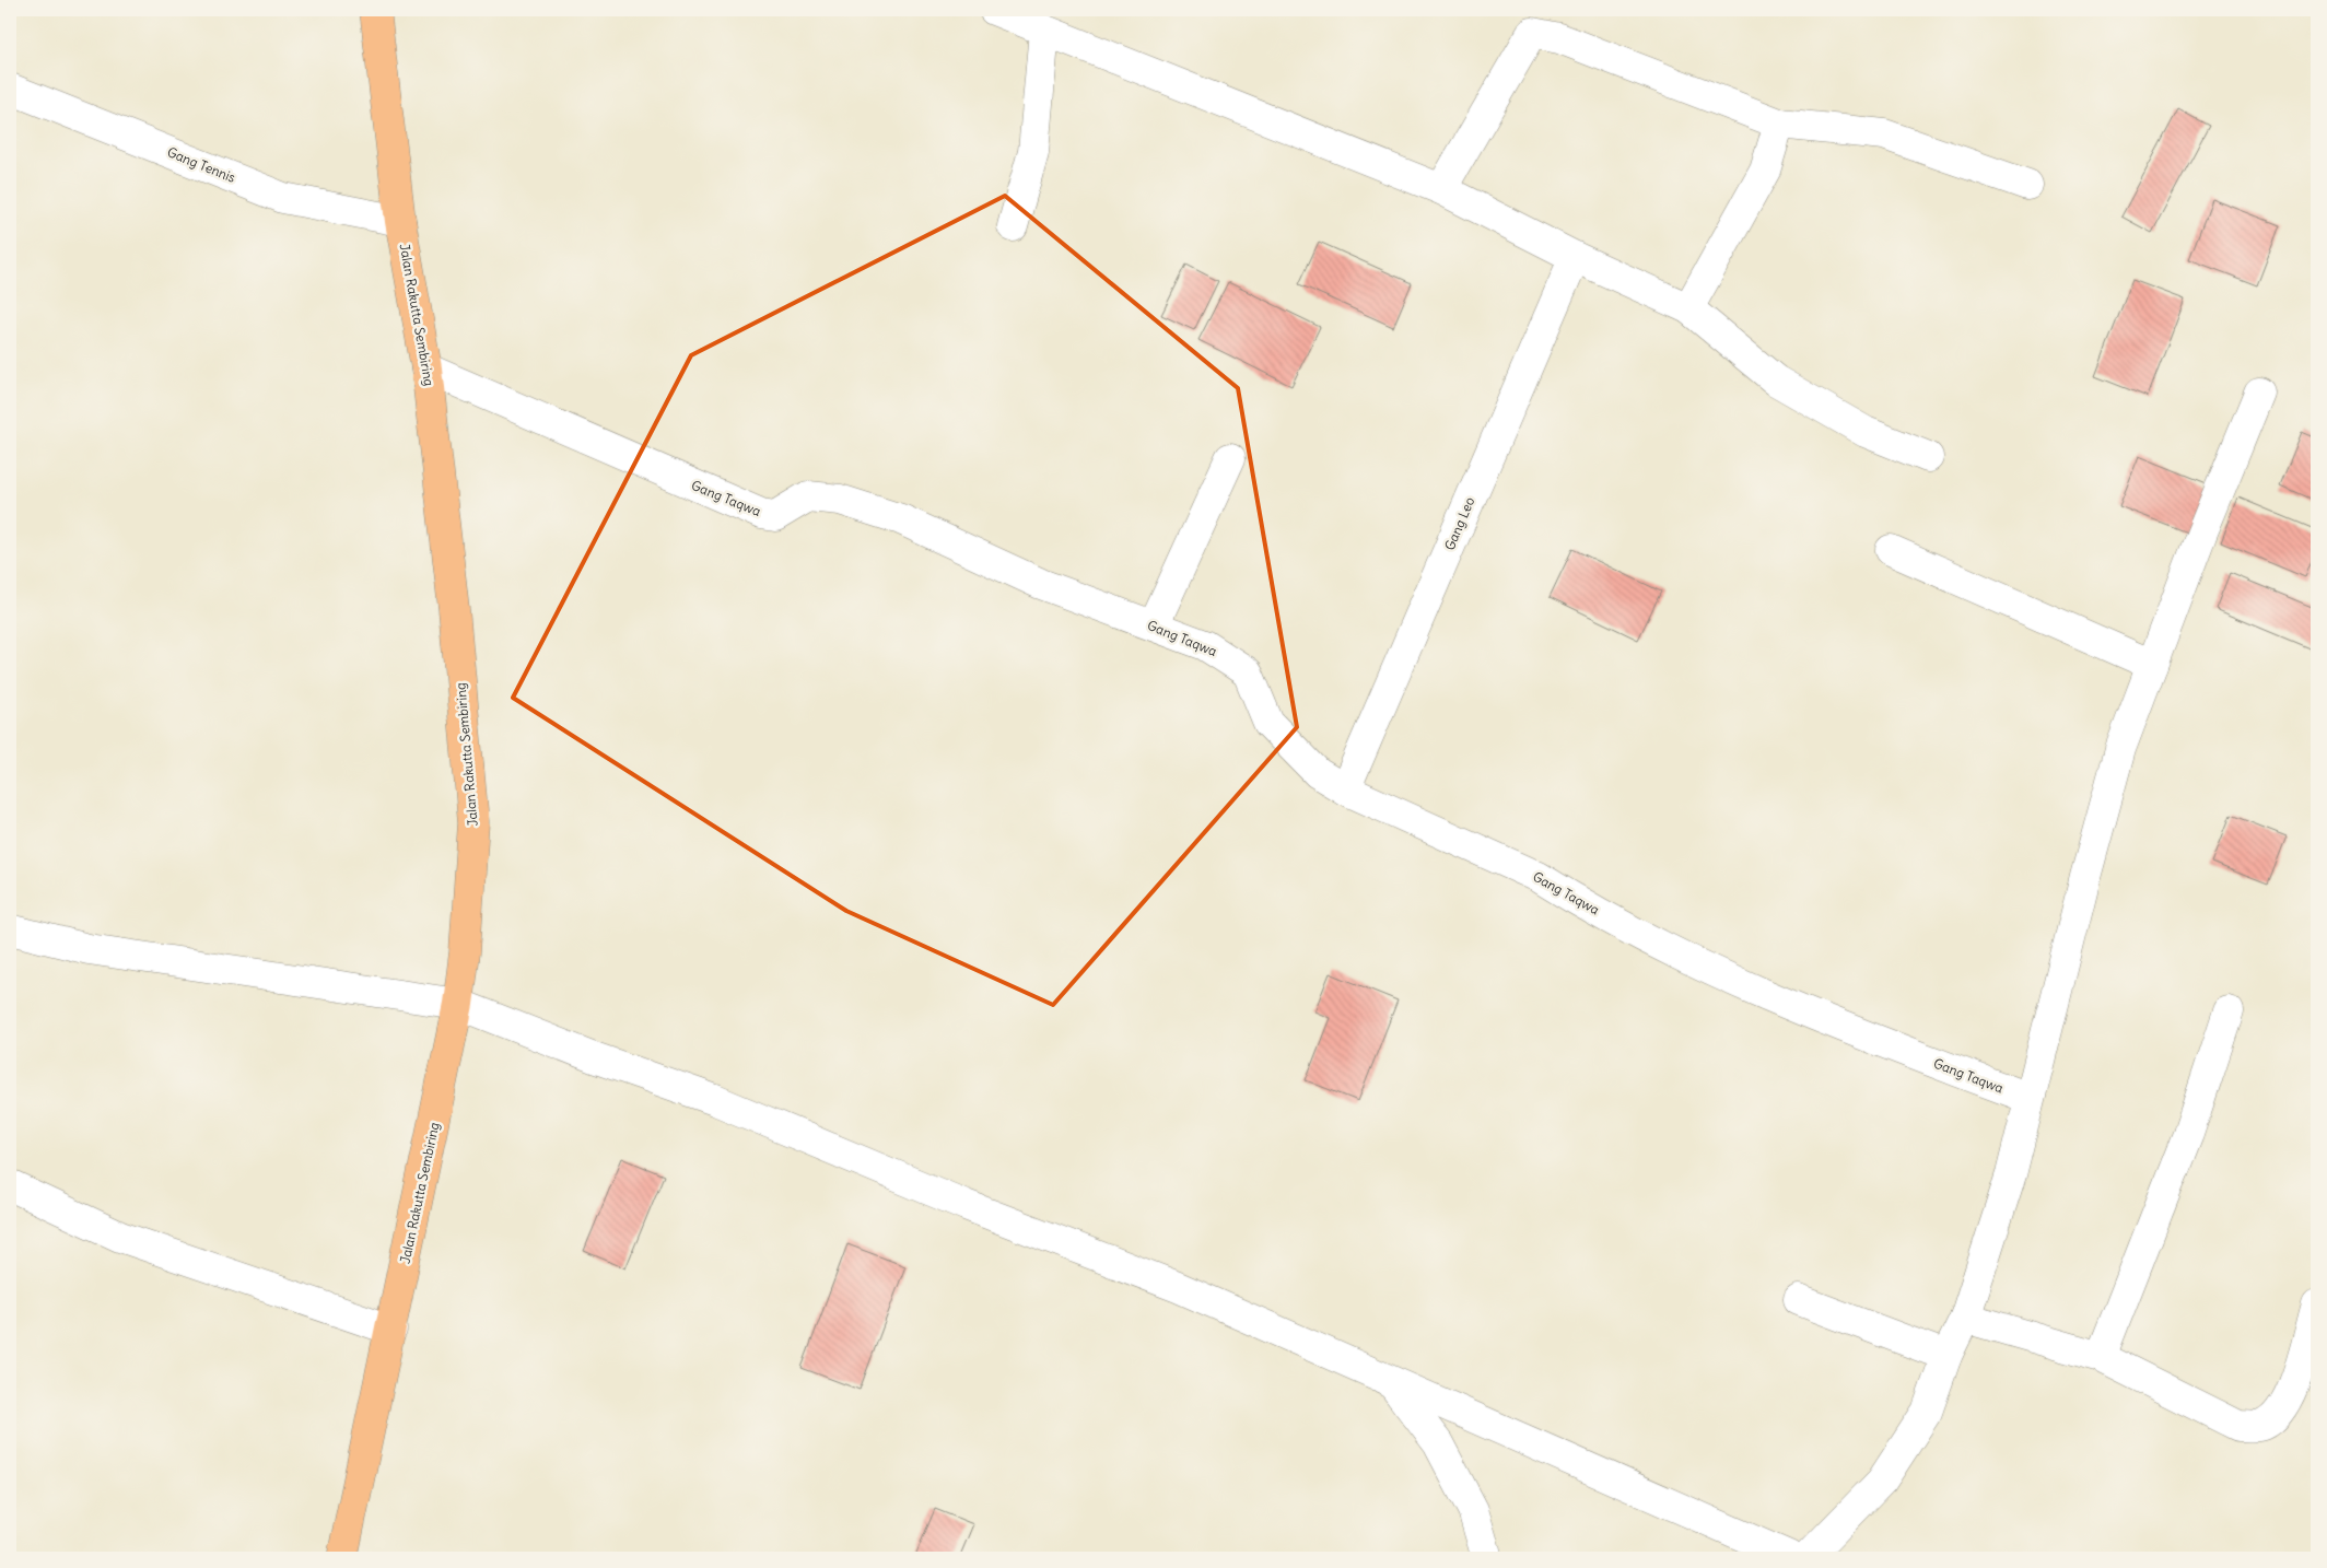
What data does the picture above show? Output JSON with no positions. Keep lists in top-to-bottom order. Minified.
{"streets":{"main road":["Jalan Rakutta Sembiring"],"street":["Gang Tennis","Gang Taqwa","Gang Leo"]},"crossings":[["Gang Tennis","Jalan Rakutta Sembiring"],["Jalan Rakutta Sembiring","Gang Taqwa"],["Gang Taqwa","Gang Leo"]]}
